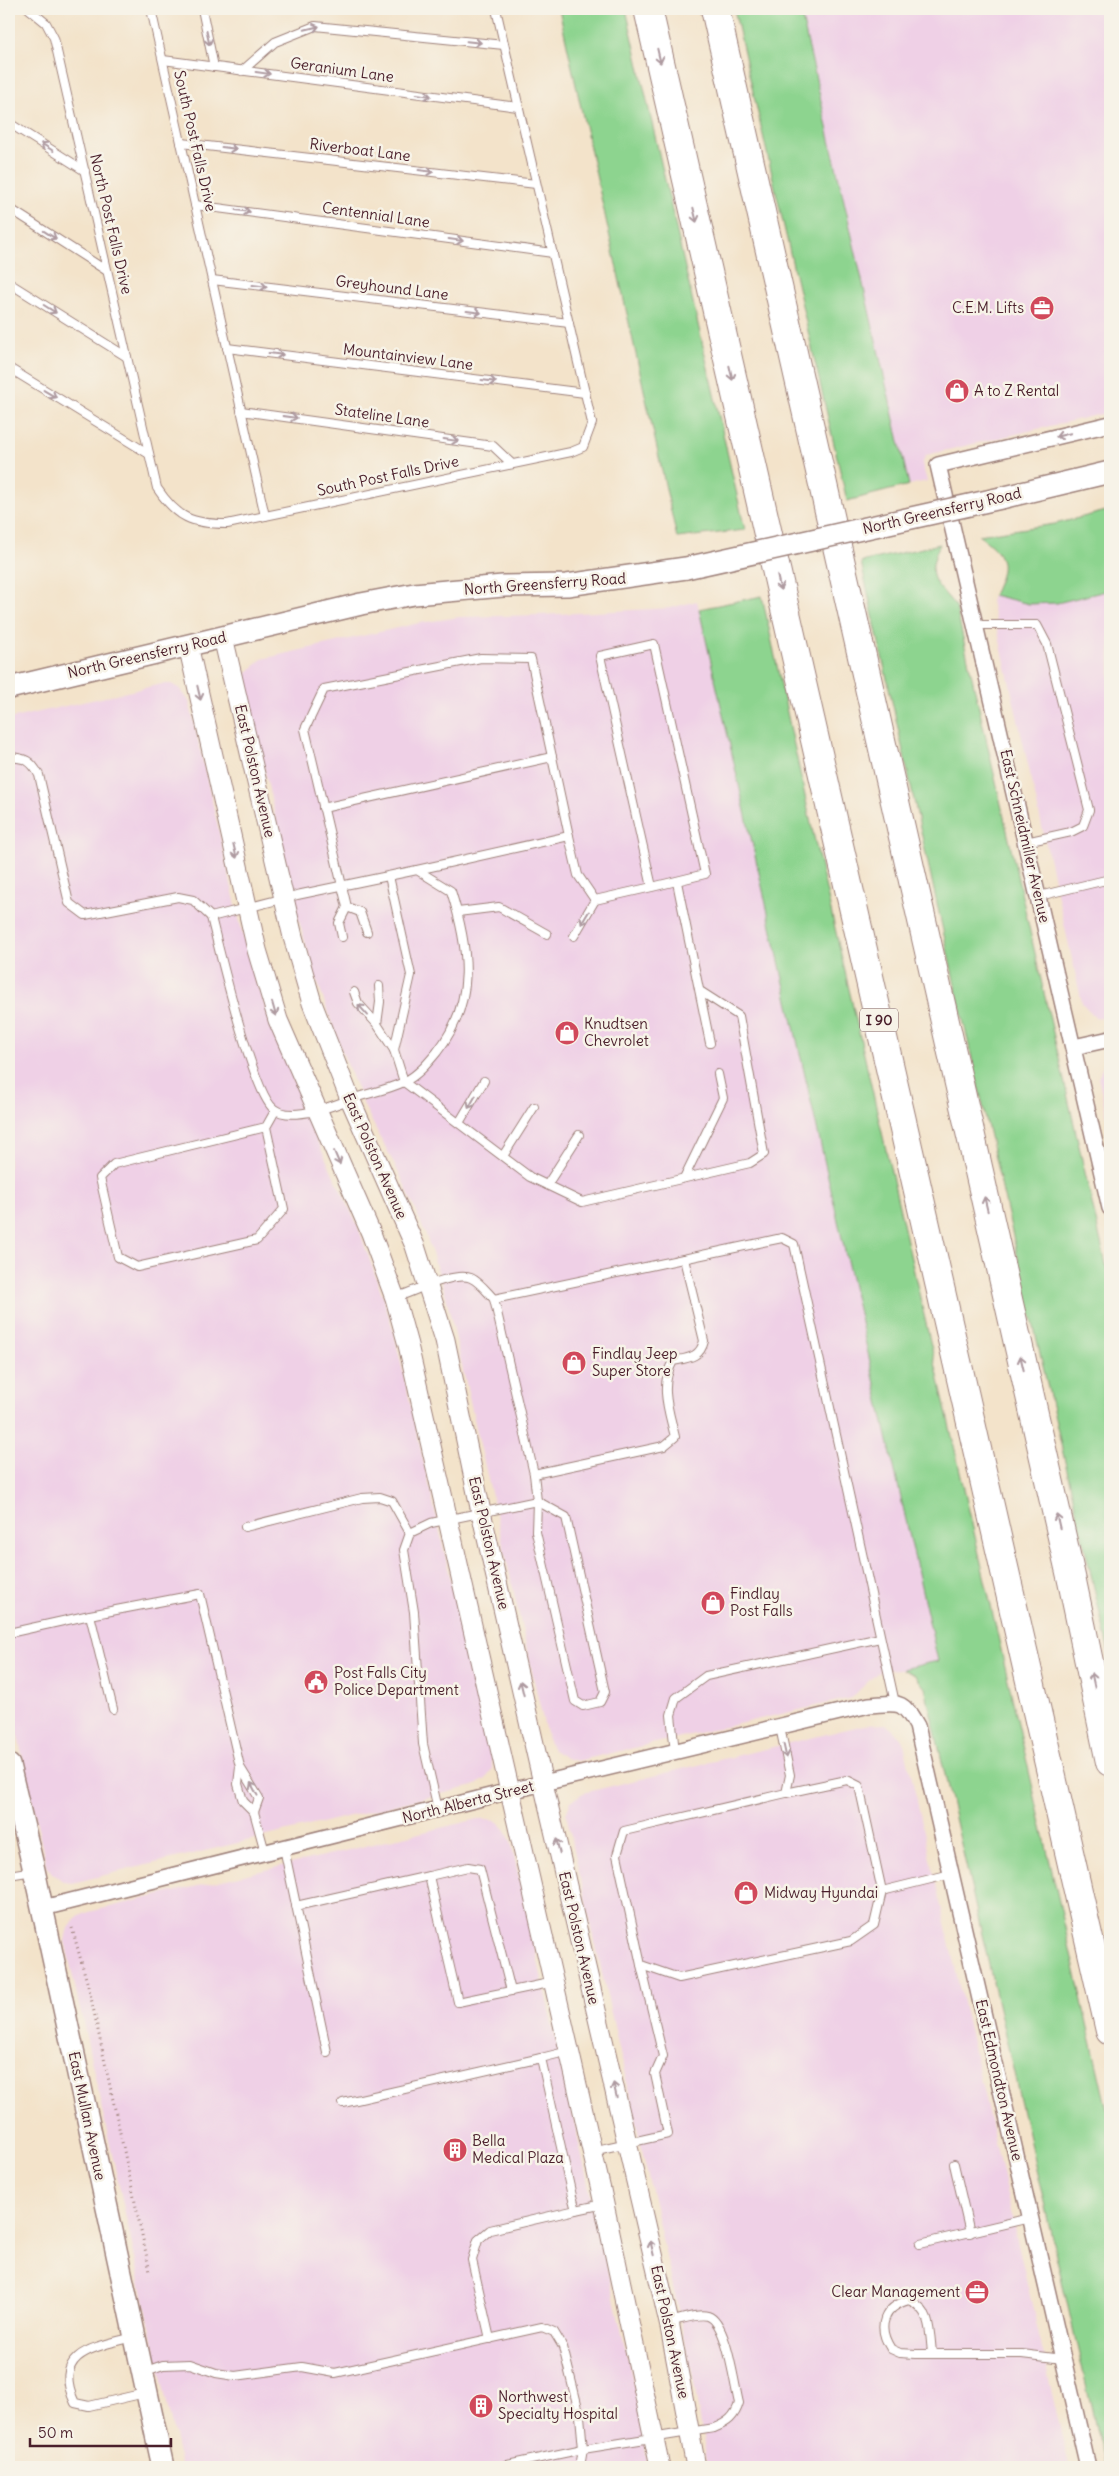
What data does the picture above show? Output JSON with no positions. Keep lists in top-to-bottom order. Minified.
{"streets":{"highway":["I 90"],"main road":["North Greensferry Road","East Mullan Avenue"],"street":["East Polston Avenue","East Schneidmiller Avenue","North Alberta Street","East Edmondton Avenue"],"lane":["Geranium Lane","South Post Falls Drive","Riverboat Lane","Centennial Lane","North Post Falls Drive","Greyhound Lane","Mountainview Lane","Stateline Lane"]},"crossings":[["Geranium Lane","South Post Falls Drive"],["South Post Falls Drive","Riverboat Lane"],["South Post Falls Drive","Centennial Lane"],["South Post Falls Drive","North Post Falls Drive"],["South Post Falls Drive","Greyhound Lane"],["South Post Falls Drive","Mountainview Lane"],["South Post Falls Drive","Stateline Lane"],["North Greensferry Road","East Polston Avenue"],["East Polston Avenue","North Alberta Street"],["North Alberta Street","East Edmondton Avenue"],["North Alberta Street","East Mullan Avenue"]],"one_way":["Riverboat Lane","Centennial Lane","Greyhound Lane","Mountainview Lane","Stateline Lane"],"places":{"office":["C.E.M. Lifts","Clear Management"],"shop":["A to Z Rental","Knudtsen Chevrolet","Findlay Jeep Super Store","Findlay Post Falls","Midway Hyundai"],"public building":["Post Falls City Police Department"],"building":["Bella Medical Plaza","Northwest Specialty Hospital"]},"scale_bar":"50 m"}
